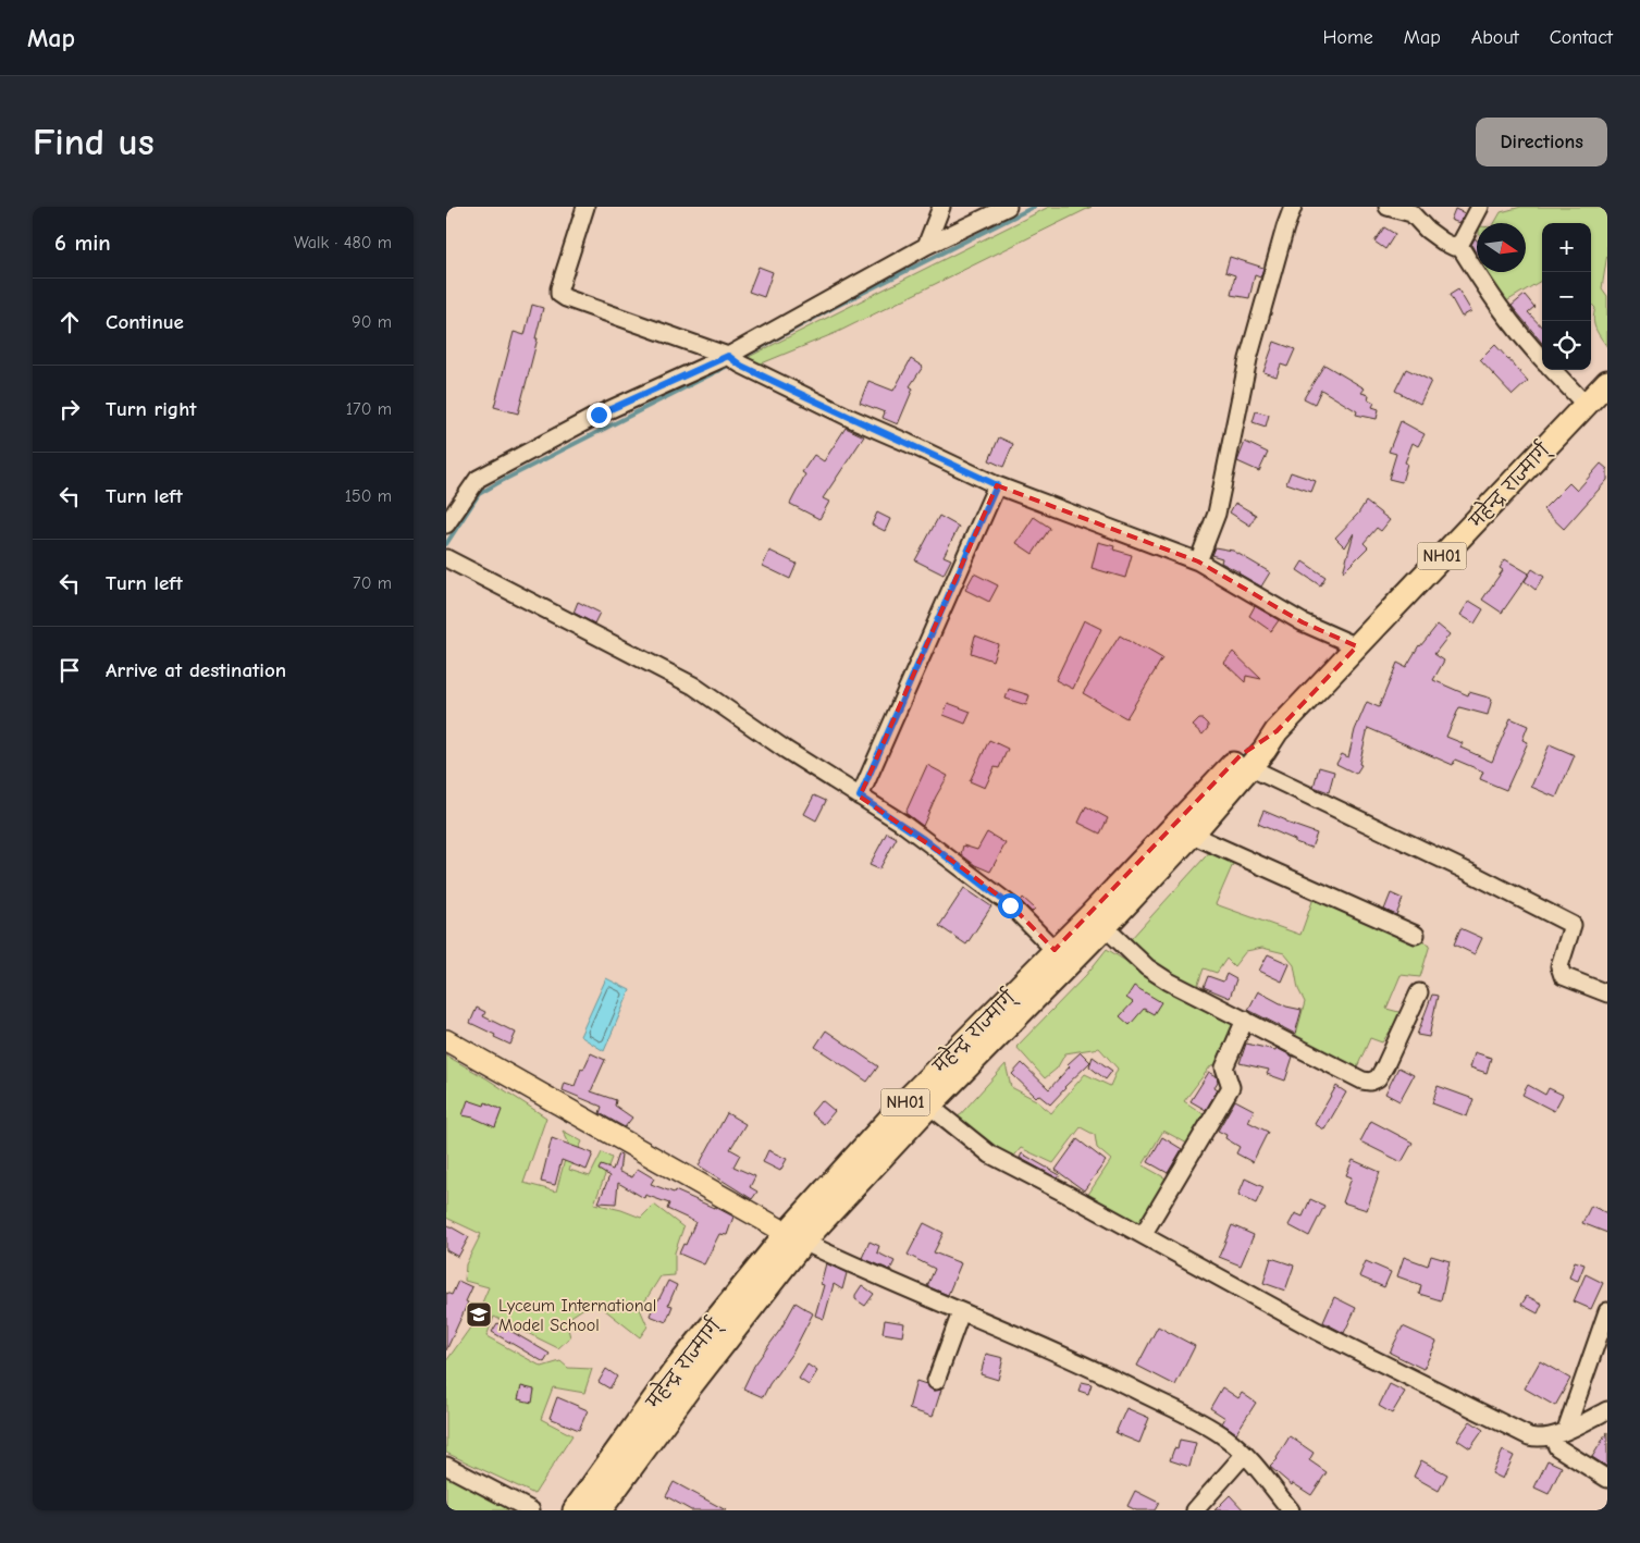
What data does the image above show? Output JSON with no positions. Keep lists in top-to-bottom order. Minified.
{"streets":{"highway":["महेन्द्र राज्मार्ग्","NH01"]},"places":{"school or university":["Lyceum International Model School"]},"north":"right","page":{"header":"Map","nav":["Home","Map","About","Contact"],"buttons":"Directions","title":"Find us","heading":["6 min","Walk · 480 m"],"map_buttons":["+","−"],"list":[["Continue","90 m"],["Turn right","170 m"],["Turn left","150 m"],["Turn left","70 m"],"Arrive at destination"]}}
